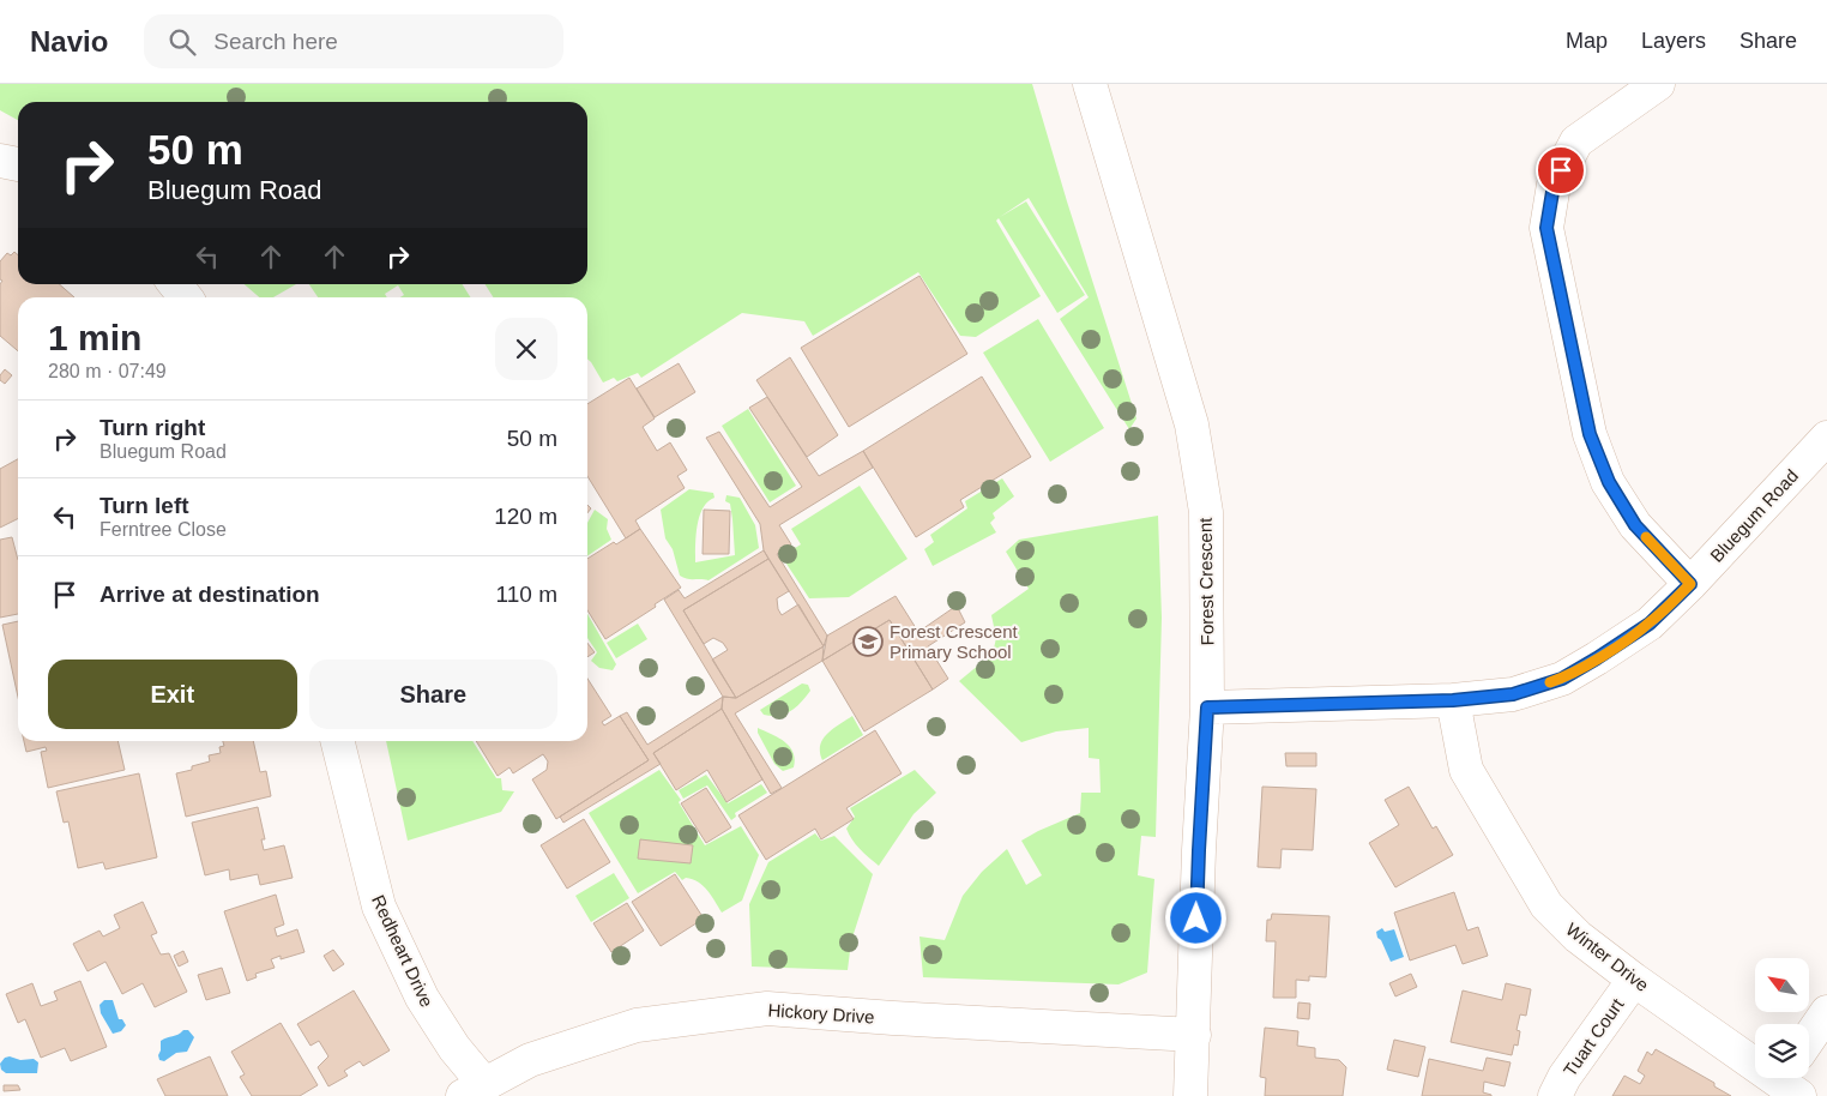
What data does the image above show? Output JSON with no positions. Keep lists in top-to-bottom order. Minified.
{"streets":{"street":["Bluegum Road","Forest Crescent","Redheart Drive","Winter Drive","Hickory Drive","Tuart Court"]},"crossings":[["Bluegum Road","Forest Crescent"],["Bluegum Road","Winter Drive"],["Forest Crescent","Hickory Drive"],["Redheart Drive","Hickory Drive"],["Winter Drive","Tuart Court"]],"places":{"school or university":["Forest Crescent Primary School"]},"north":"top left","page":{"header":"Navio","search":"Search here","nav":["Map","Layers","Share"],"turn":["50 m","Bluegum Road"],"heading":["1 min","280 m · 07:49"],"list":[{"name":"Turn right","note":"Bluegum Road","value":"50 m"},{"name":"Turn left","note":"Ferntree Close","value":"120 m"},{"name":"Arrive at destination","value":"110 m"}],"buttons":["Exit","Share"]}}
